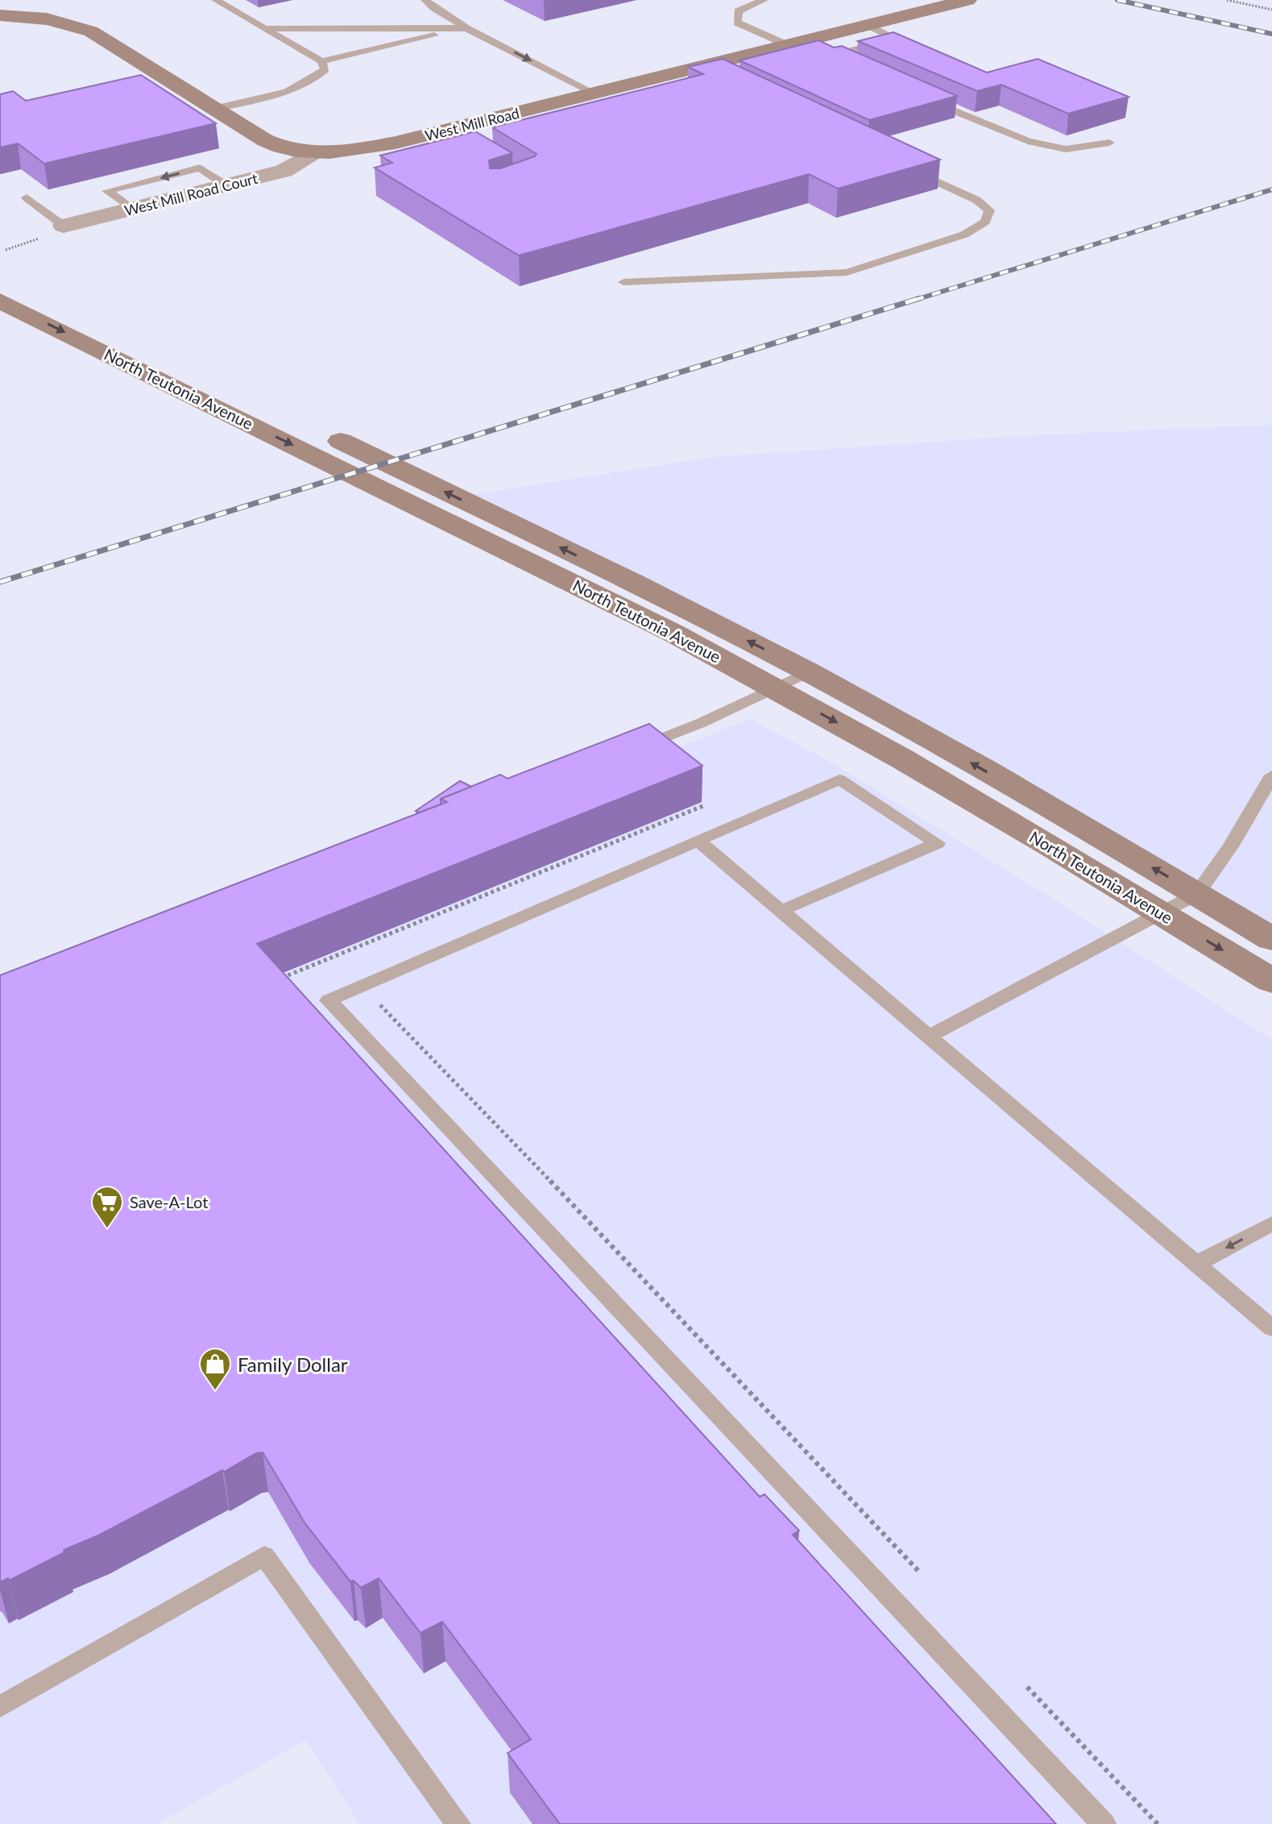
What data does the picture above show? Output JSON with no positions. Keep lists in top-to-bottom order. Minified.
{"streets":{"main road":["West Mill Road","North Teutonia Avenue"],"street":["West Mill Road Court"]},"crossings":[["West Mill Road","West Mill Road Court"]],"places":{"supermarket":["Save-A-Lot"],"shop":["Family Dollar"]}}
